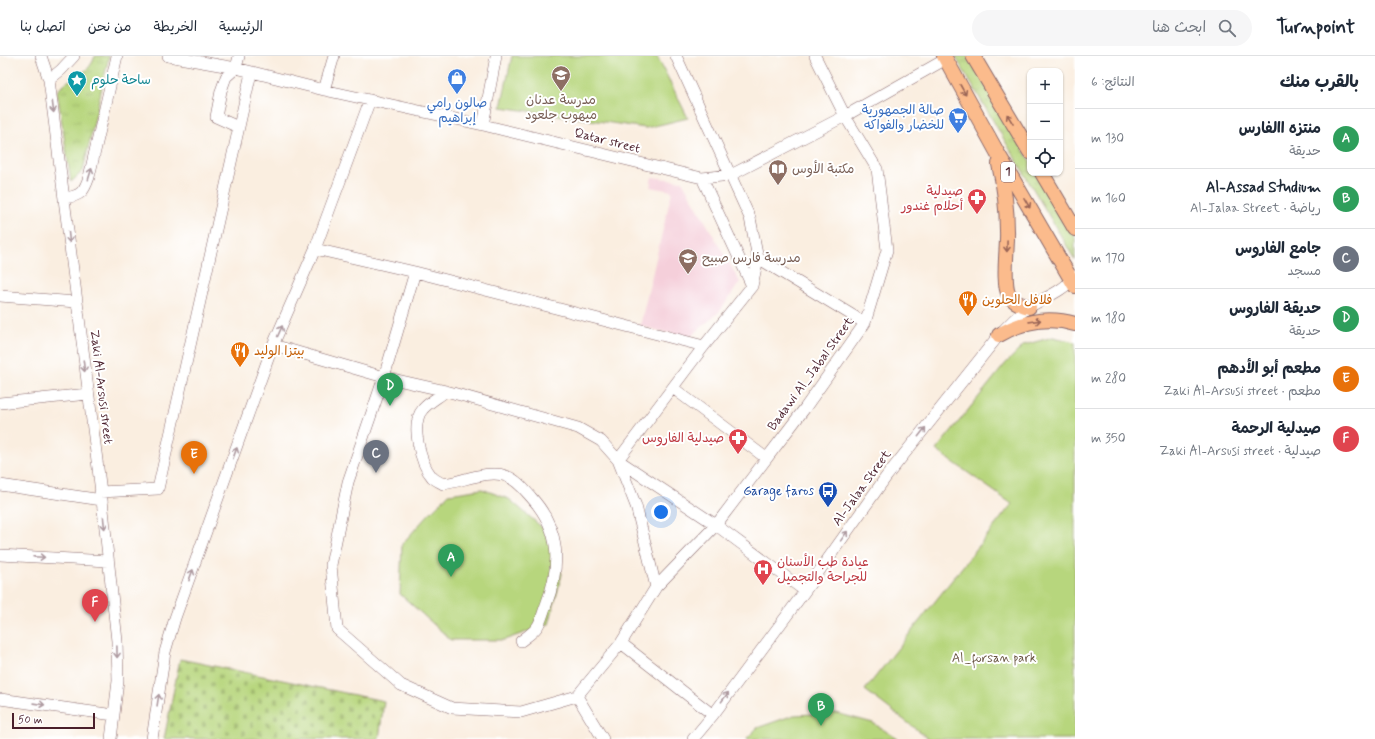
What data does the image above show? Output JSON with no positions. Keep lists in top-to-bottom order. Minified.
{"streets":{"main road":["1"],"street":["Qatar street","Badawi Al_Jabal Street","Zaki Al-Arsusi street","Al-Jalaa Street"]},"crossings":[["Qatar street","1"],["Qatar street","Badawi Al_Jabal Street"],["1","Al-Jalaa Street"]],"one_way":["Al-Jalaa Street"],"parks":["Al_forsan park"],"places":{"school or university":["مدرسة عدنان ميهوب جلعود","مدرسة فارس صبيح"],"shop":["صالون رامي إبراهيم"],"place":["ساحة حلوم"],"supermarket":["صالة الجمهورية للخضار والفواكه"],"library":["مكتبة الأوس"],"pharmacy":["صيدلية أحلام غندور","صيدلية الفاروس"],"restaurant":["فلافل الحلوين","بيتزا الوليد"],"bus stop":["Garage faros"],"hospital":["عيادة طب الأسنان للجراحة والتجميل"]},"scale_bar":"50 m","page":{"header":"Turnpoint","search":"ابحث هنا","nav":["الرئيسية","الخريطة","من نحن","اتصل بنا"],"heading":["بالقرب منك","النتائج: 6"],"map_buttons":["+","−"],"list":[{"mark":"A","name":"منتزه االفارس","note":"حديقة","value":"130 m"},{"mark":"B","name":"Al-Assad Studium","note":"رياضة · Al-Jalaa Street","value":"160 m"},{"mark":"C","name":"جامع الفاروس","note":"مسجد","value":"170 m"},{"mark":"D","name":"حديقة الفاروس","note":"حديقة","value":"180 m"},{"mark":"E","name":"مطعم أبو الأدهم","note":"مطعم · Zaki Al-Arsusi street","value":"280 m"},{"mark":"F","name":"صيدلية الرحمة","note":"صيدلية · Zaki Al-Arsusi street","value":"350 m"}],"pins":["D","C","E","A","F","B"],"scale":"50 m"}}
